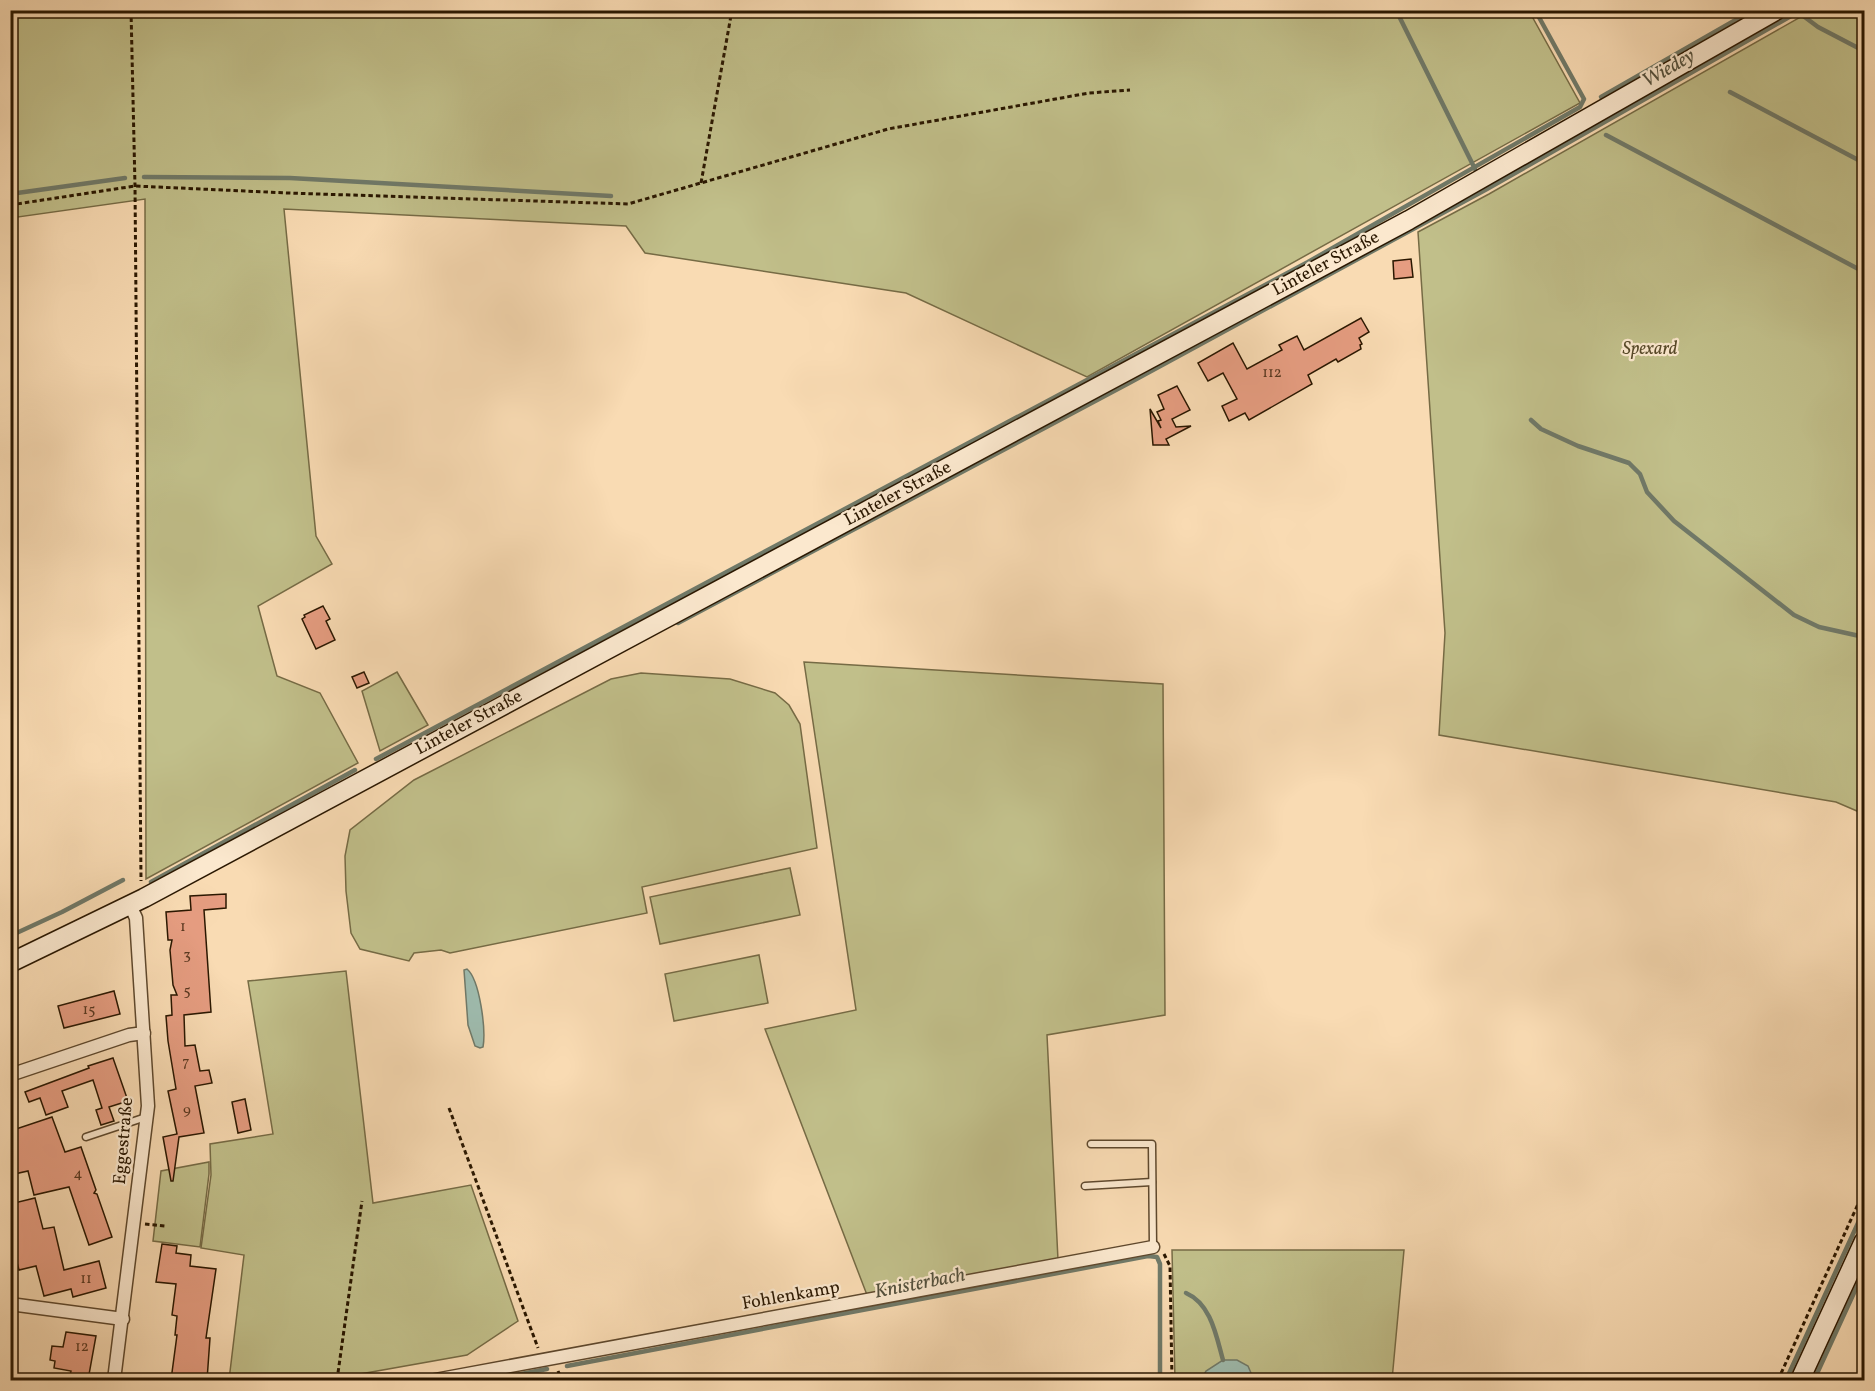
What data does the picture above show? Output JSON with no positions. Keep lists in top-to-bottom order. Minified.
{"streets":{"street":["Linteler Straße","Eggestraße","Fohlenkamp"]},"crossings":[["Linteler Straße","Eggestraße"]],"water":["Wiedey","Knisterbach"],"parks":["Spexard"],"house_numbers":["112","1","3","5","15","7","9","4","11","12"]}
